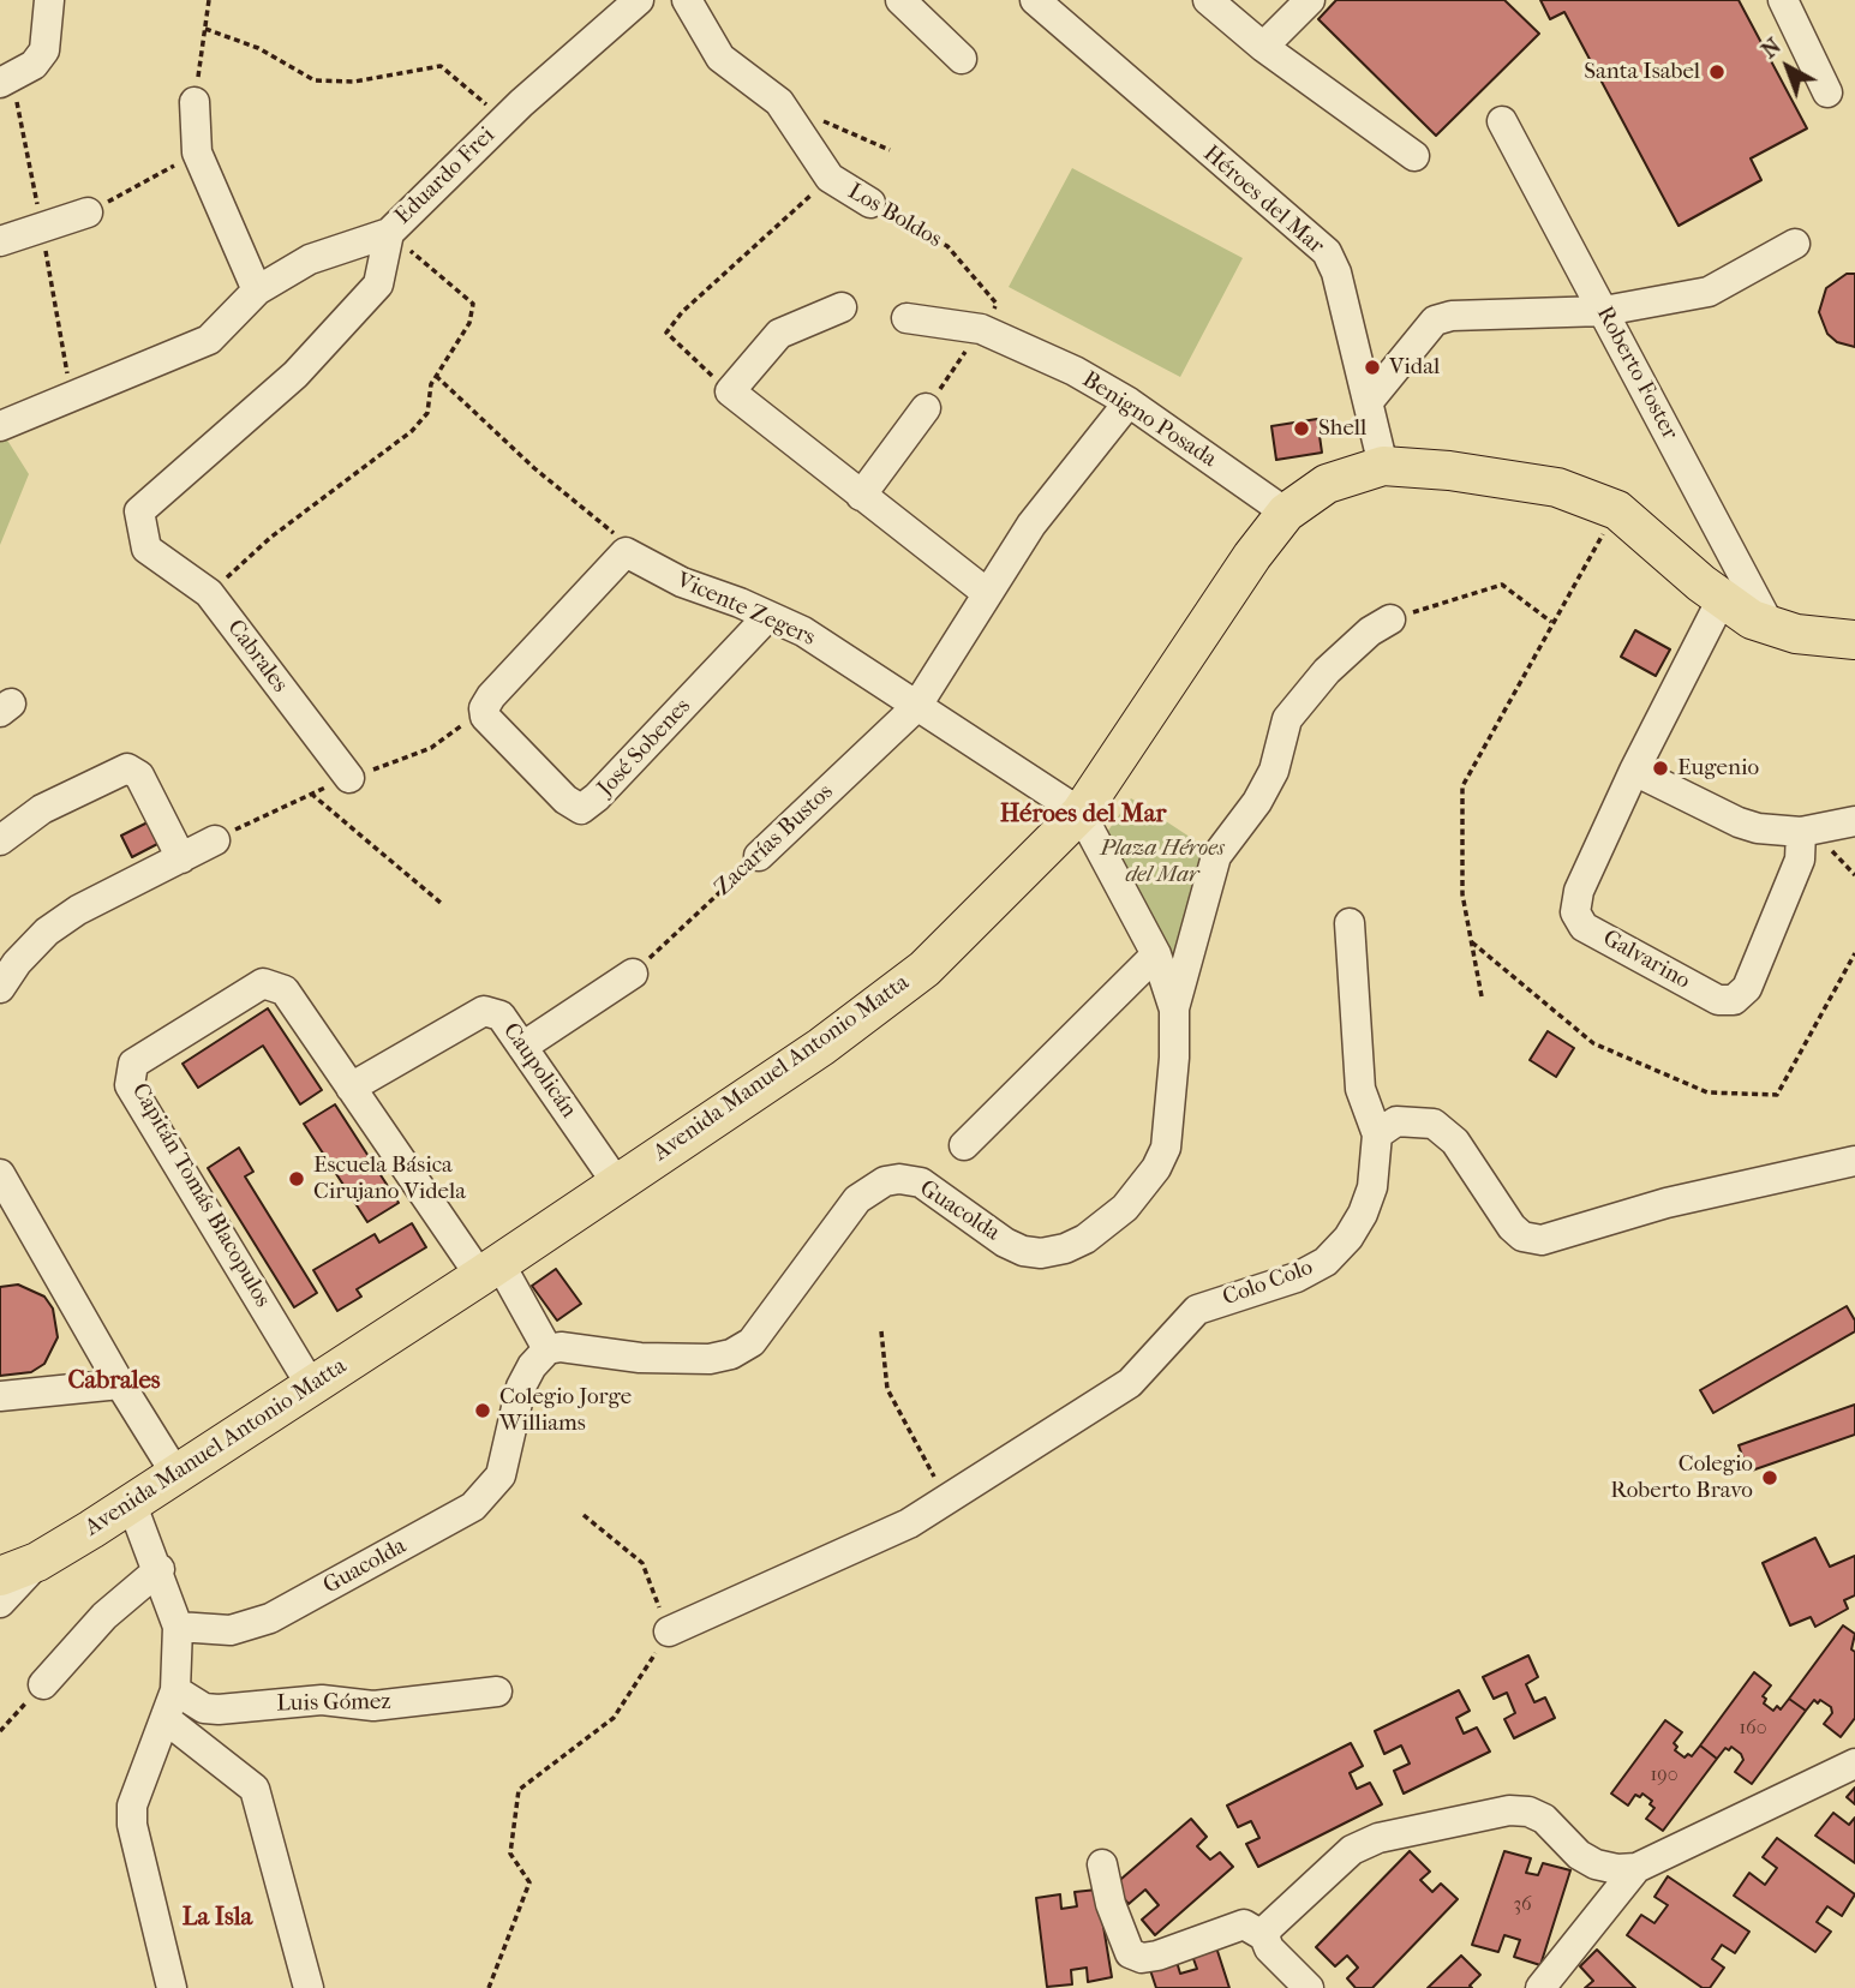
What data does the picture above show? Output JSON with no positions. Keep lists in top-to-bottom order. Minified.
{"streets":{"main road":["Avenida Manuel Antonio Matta"],"street":["Eduardo Frei","Héroes del Mar","Los Boldos","Roberto Foster","Benigno Posada","Vicente Zegers","Cabrales","José Sobenes","Zacarías Bustos","Galvarino","Caupolicán","Capitán Tomás Blacopulos","Guacolda","Colo Colo","Luis Gómez"]},"crossings":[["Eduardo Frei","Cabrales"],["Héroes del Mar","Avenida Manuel Antonio Matta"],["Los Boldos","Benigno Posada"],["Roberto Foster","Avenida Manuel Antonio Matta"],["Benigno Posada","Zacarías Bustos"],["Benigno Posada","Avenida Manuel Antonio Matta"],["Vicente Zegers","José Sobenes"],["Vicente Zegers","Zacarías Bustos"],["Vicente Zegers","Avenida Manuel Antonio Matta"],["Vicente Zegers","Guacolda"],["Galvarino","Avenida Manuel Antonio Matta"],["Avenida Manuel Antonio Matta","Caupolicán"],["Avenida Manuel Antonio Matta","Capitán Tomás Blacopulos"],["Avenida Manuel Antonio Matta","Guacolda"],["Caupolicán","Capitán Tomás Blacopulos"]],"districts":["Héroes del Mar","Cabrales","La Isla"],"parks":["Plaza Héroes del Mar"],"places":["Santa Isabel","Vidal","Shell","Eugenio","Escuela Básica Cirujano Videla","Colegio Jorge Williams","Colegio Roberto Bravo"],"house_numbers":["160","190","36"],"north":"top left"}
